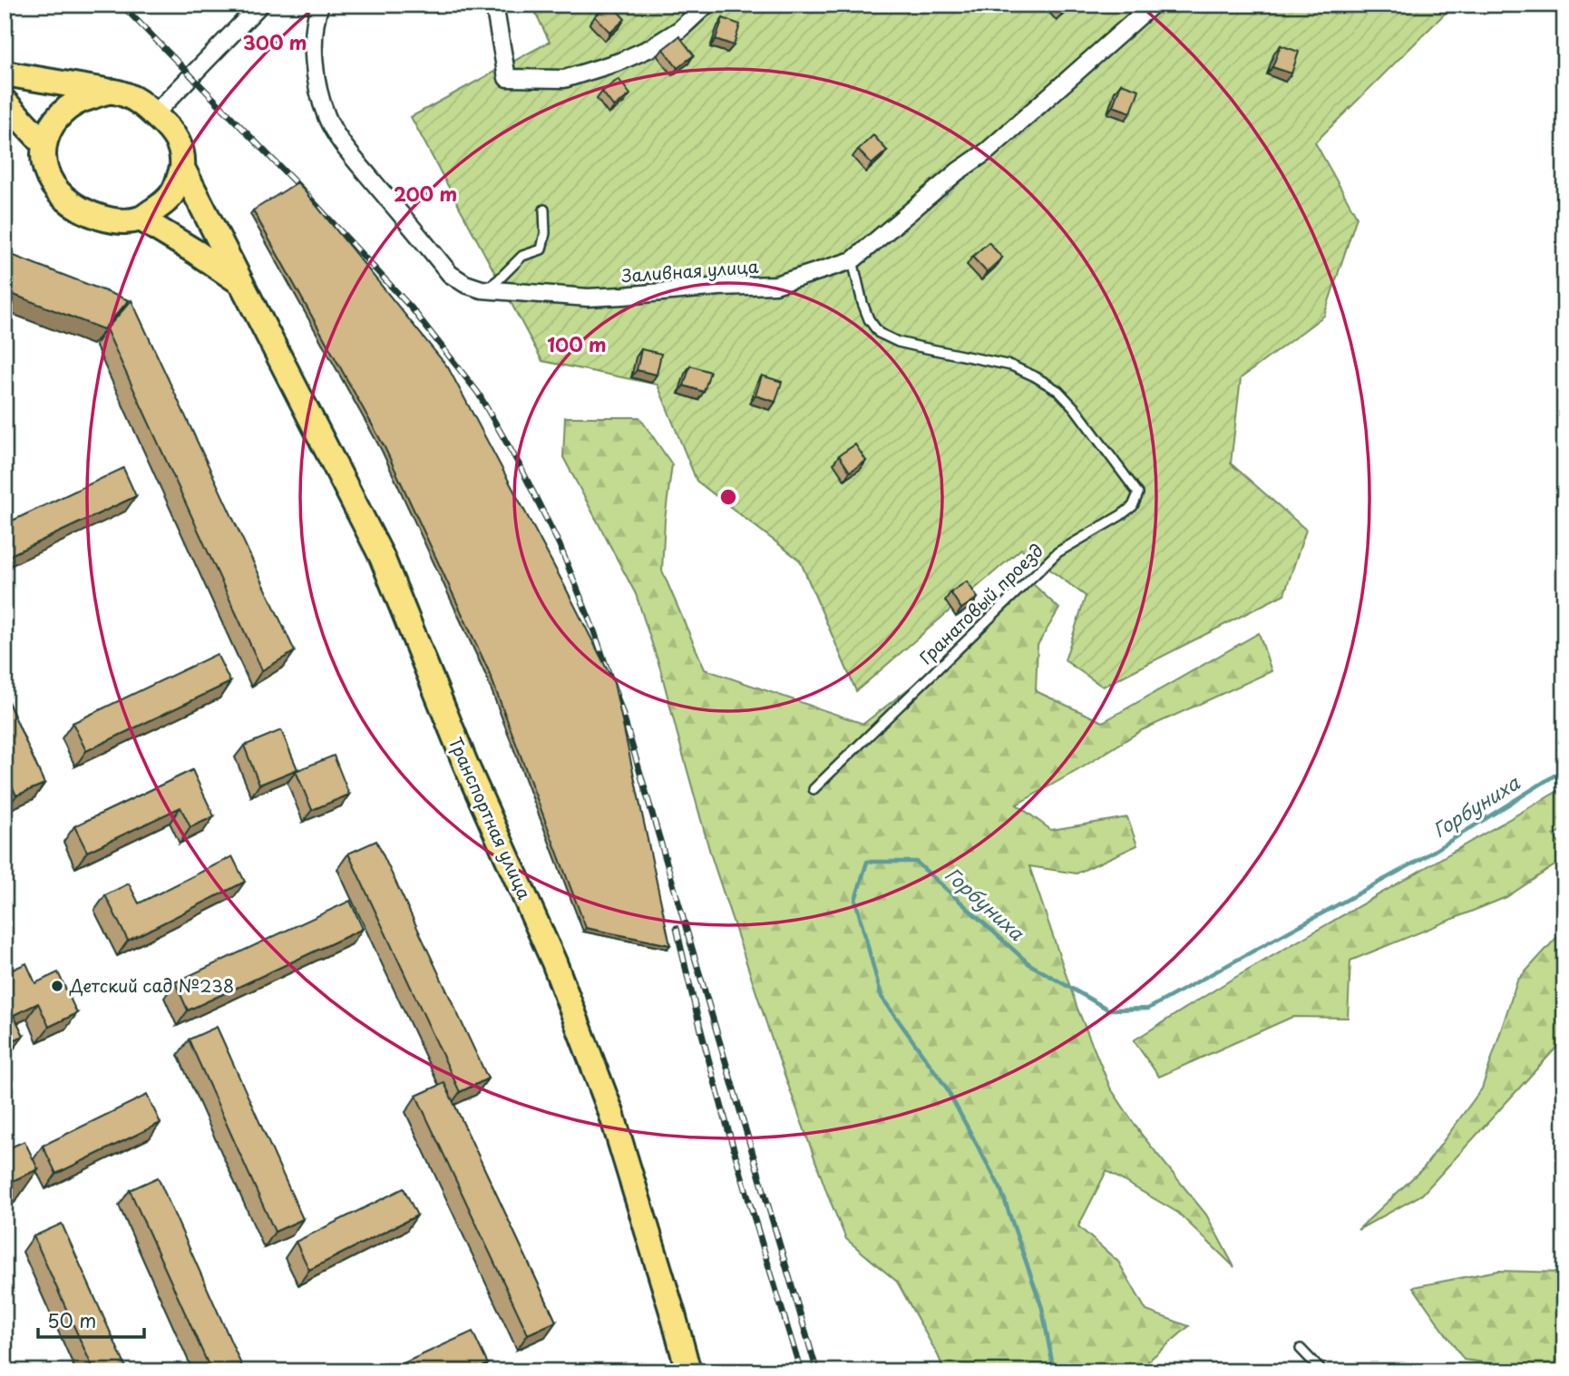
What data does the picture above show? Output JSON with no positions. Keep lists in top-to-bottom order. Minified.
{"streets":{"main road":["Транспортная улица"],"street":["Заливная улица"],"lane":["Гранатовый проезд"]},"crossings":[["Заливная улица","Гранатовый проезд"]],"water":["Горбуниха"],"places":["Детский сад №238"],"scale_bar":"50 m","rings":["300 m","200 m","100 m"]}
